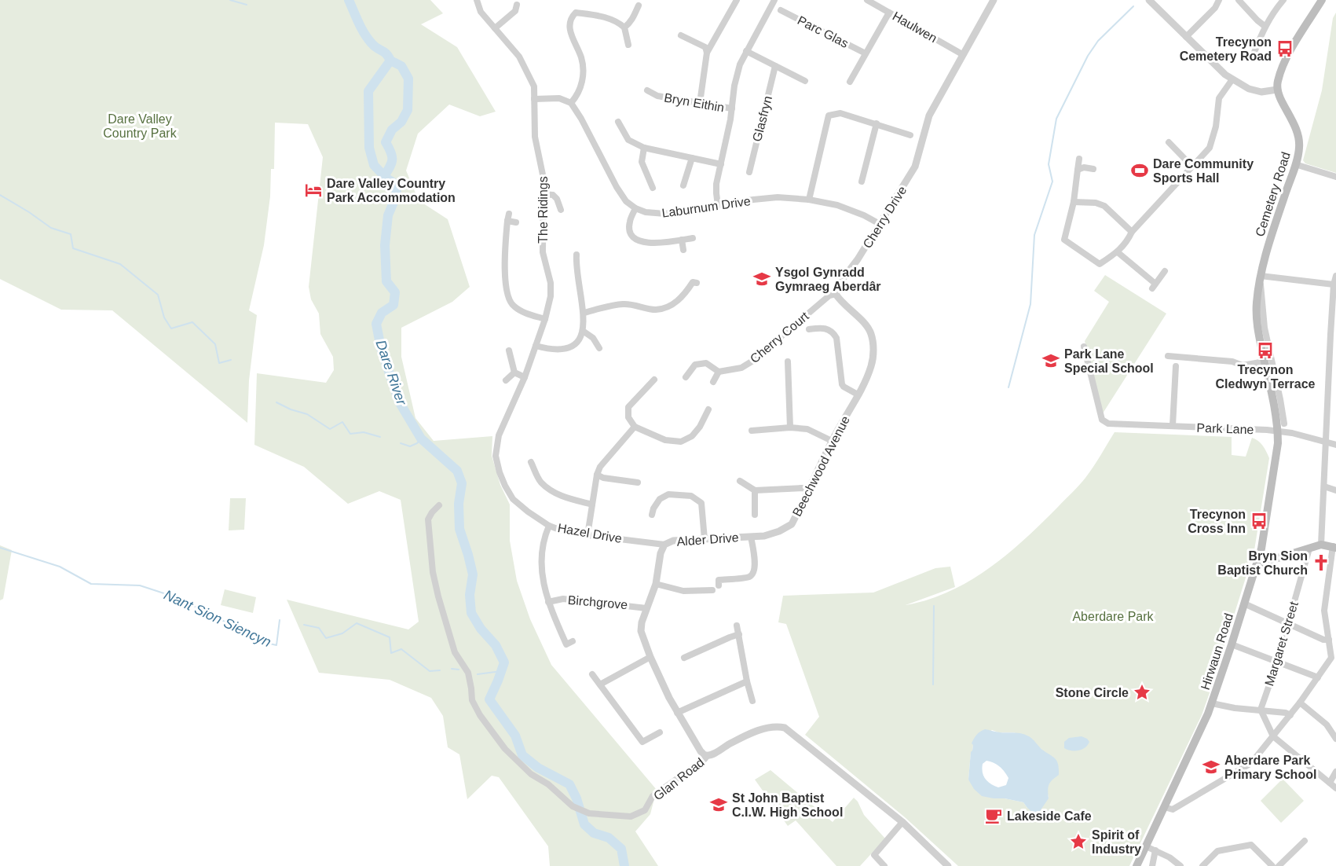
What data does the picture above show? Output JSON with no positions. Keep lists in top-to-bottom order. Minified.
{"streets":{"main road":["Cemetery Road","Hirwaun Road"],"street":["Haulwen","Parc Glas","Bryn Eithin","Glasfryn","Laburnum Drive","The Ridings","Cherry Drive","Cherry Court","Park Lane","Beechwood Avenue","Hazel Drive","Alder Drive","Birchgrove","Margaret Street","Glan Road"]},"crossings":[["Haulwen","Cherry Drive"],["Cemetery Road","Park Lane"],["Cemetery Road","Hirwaun Road"],["Laburnum Drive","Cherry Drive"],["The Ridings","Hazel Drive"],["Cherry Drive","Cherry Court"],["Park Lane","Hirwaun Road"],["Beechwood Avenue","Alder Drive"],["Hazel Drive","Alder Drive"],["Hazel Drive","Birchgrove"]],"water":["Dare River","Nant Sion Siencyn"],"parks":["Dare Valley Country Park","Aberdare Park"],"places":{"bus stop":["Trecynon Cemetery Road","Trecynon Cledwyn Terrace","Trecynon Cross Inn"],"sports":["Dare Community Sports Hall"],"hotel":["Dare Valley Country Park Accommodation"],"school or university":["Ysgol Gynradd Gymraeg Aberdâr","Park Lane Special School","Aberdare Park Primary School","St John Baptist C.I.W. High School"],"church":["Bryn Sion Baptist Church"],"place":["Stone Circle","Spirit of Industry"],"cafe":["Lakeside Cafe"]}}
